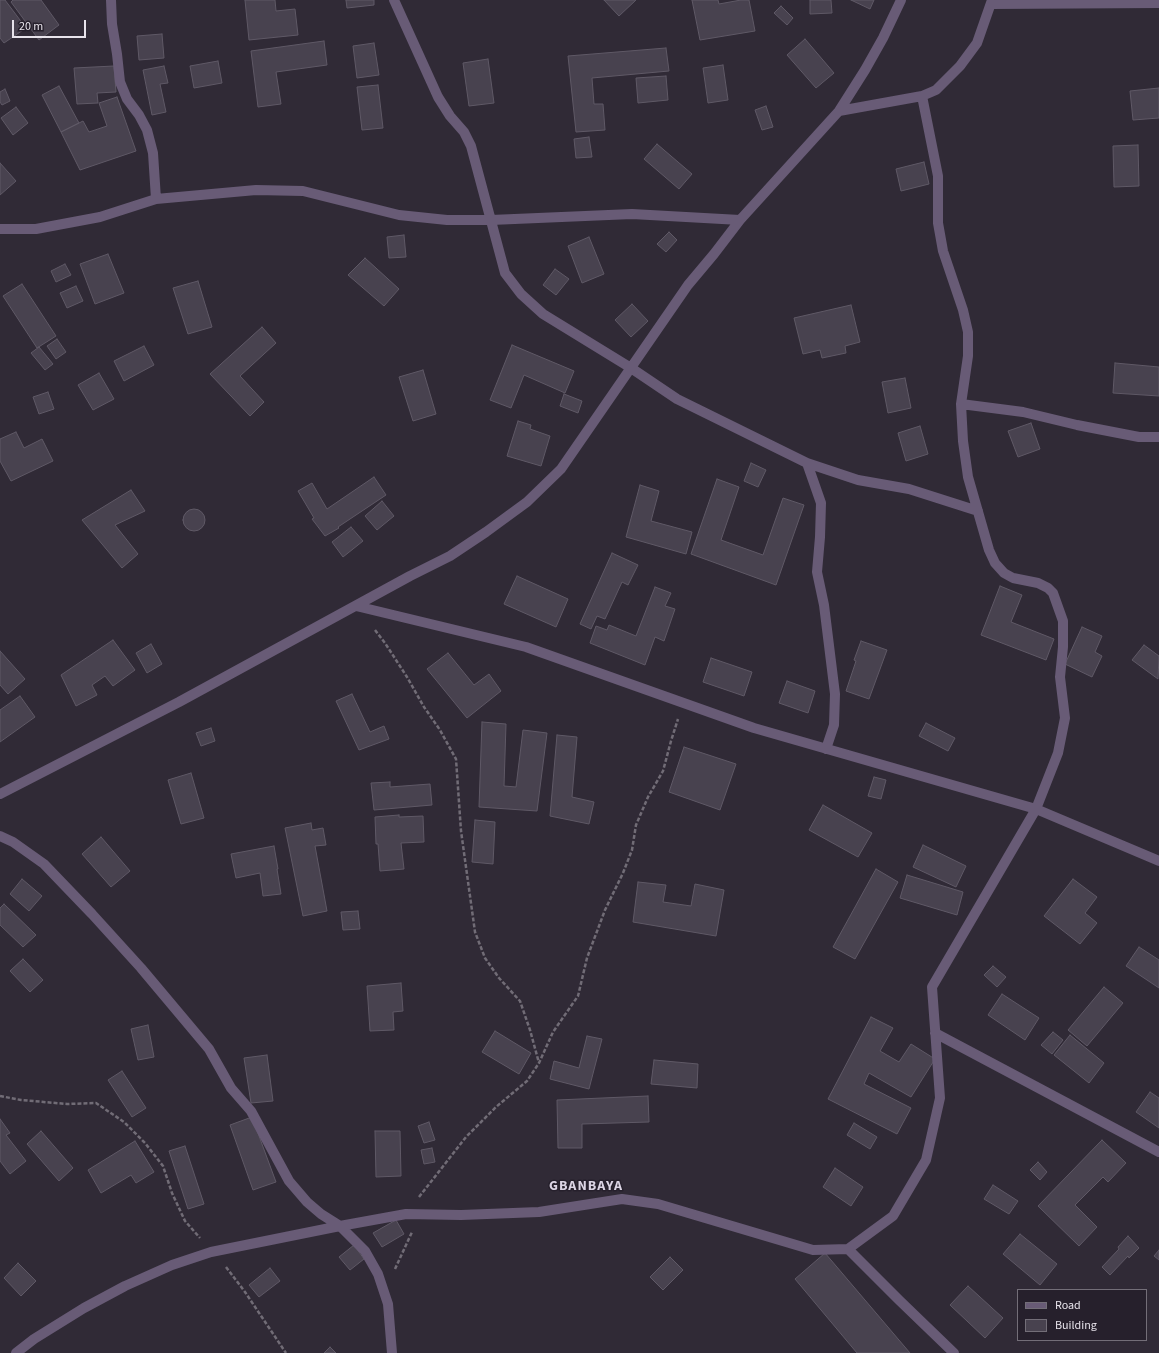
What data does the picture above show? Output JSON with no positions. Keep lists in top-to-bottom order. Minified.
{"districts":["GBANBAYA"],"legend":["Road","Building"],"scale_bar":"20 m"}
